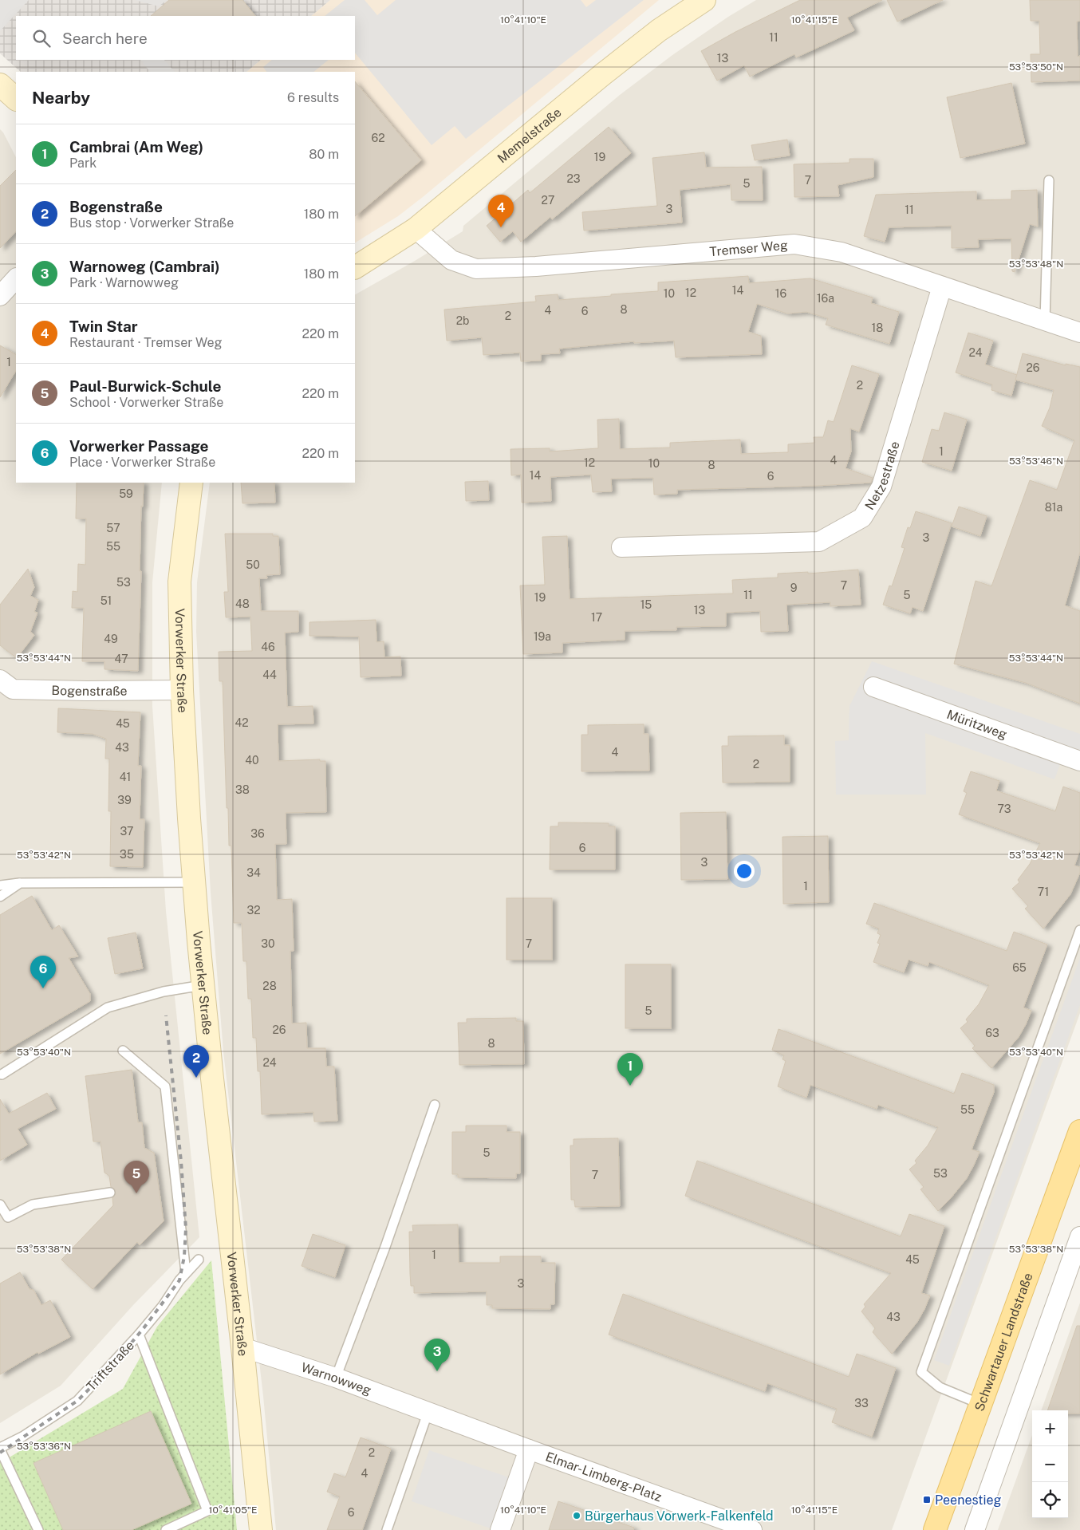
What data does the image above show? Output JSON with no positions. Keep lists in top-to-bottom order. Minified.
{"streets":{"main road":["Schwartauer Landstraße"],"street":["Memelstraße","Tremser Weg","Netzestraße","Vorwerker Straße","Bogenstraße","Müritzweg","Warnowweg","Elmar-Limberg-Platz"],"lane":["Triftstraße"]},"crossings":[["Memelstraße","Tremser Weg"],["Tremser Weg","Netzestraße"],["Vorwerker Straße","Bogenstraße"],["Vorwerker Straße","Warnowweg"],["Warnowweg","Elmar-Limberg-Platz"]],"places":{"transit":["Peenestieg"],"other":["Bürgerhaus Vorwerk-Falkenfeld"]},"house_numbers":["11","13","62","19","23","7","5","27","3","11","14","12","10","16","16a","8","4","6","2","2b","18","24","1","26","2","1","4","12","10","8","14","6","59","81a","57","3","55","50","53","7","9","11","5","19","51","48","15","13","17","19a","49","46","47","44","42","45","43","4","40","2","41","38","39","73","37","36","6","35","3","34","1","71","32","30","7","65","28","5","26","63","8","24","55","5","53","7","1","45","3","43","33","2","4","6"],"page":{"search":"Search here","heading":["Nearby","6 results"],"list":[{"mark":"1","name":"Cambrai (Am Weg)","note":"Park","value":"80 m"},{"mark":"2","name":"Bogenstraße","note":"Bus stop · Vorwerker Straße","value":"180 m"},{"mark":"3","name":"Warnoweg (Cambrai)","note":"Park · Warnowweg","value":"180 m"},{"mark":"4","name":"Twin Star","note":"Restaurant · Tremser Weg","value":"220 m"},{"mark":"5","name":"Paul-Burwick-Schule","note":"School · Vorwerker Straße","value":"220 m"},{"mark":"6","name":"Vorwerker Passage","note":"Place · Vorwerker Straße","value":"220 m"}],"pins":["4","6","2","1","5","3"],"map_buttons":["+","−"]},"coordinates":["10°41'10\"E","10°41'15\"E","53°53'50\"N","53°53'48\"N","53°53'46\"N","53°53'44\"N","53°53'42\"N","53°53'40\"N","53°53'38\"N","53°53'36\"N","10°41'05\"E"]}
